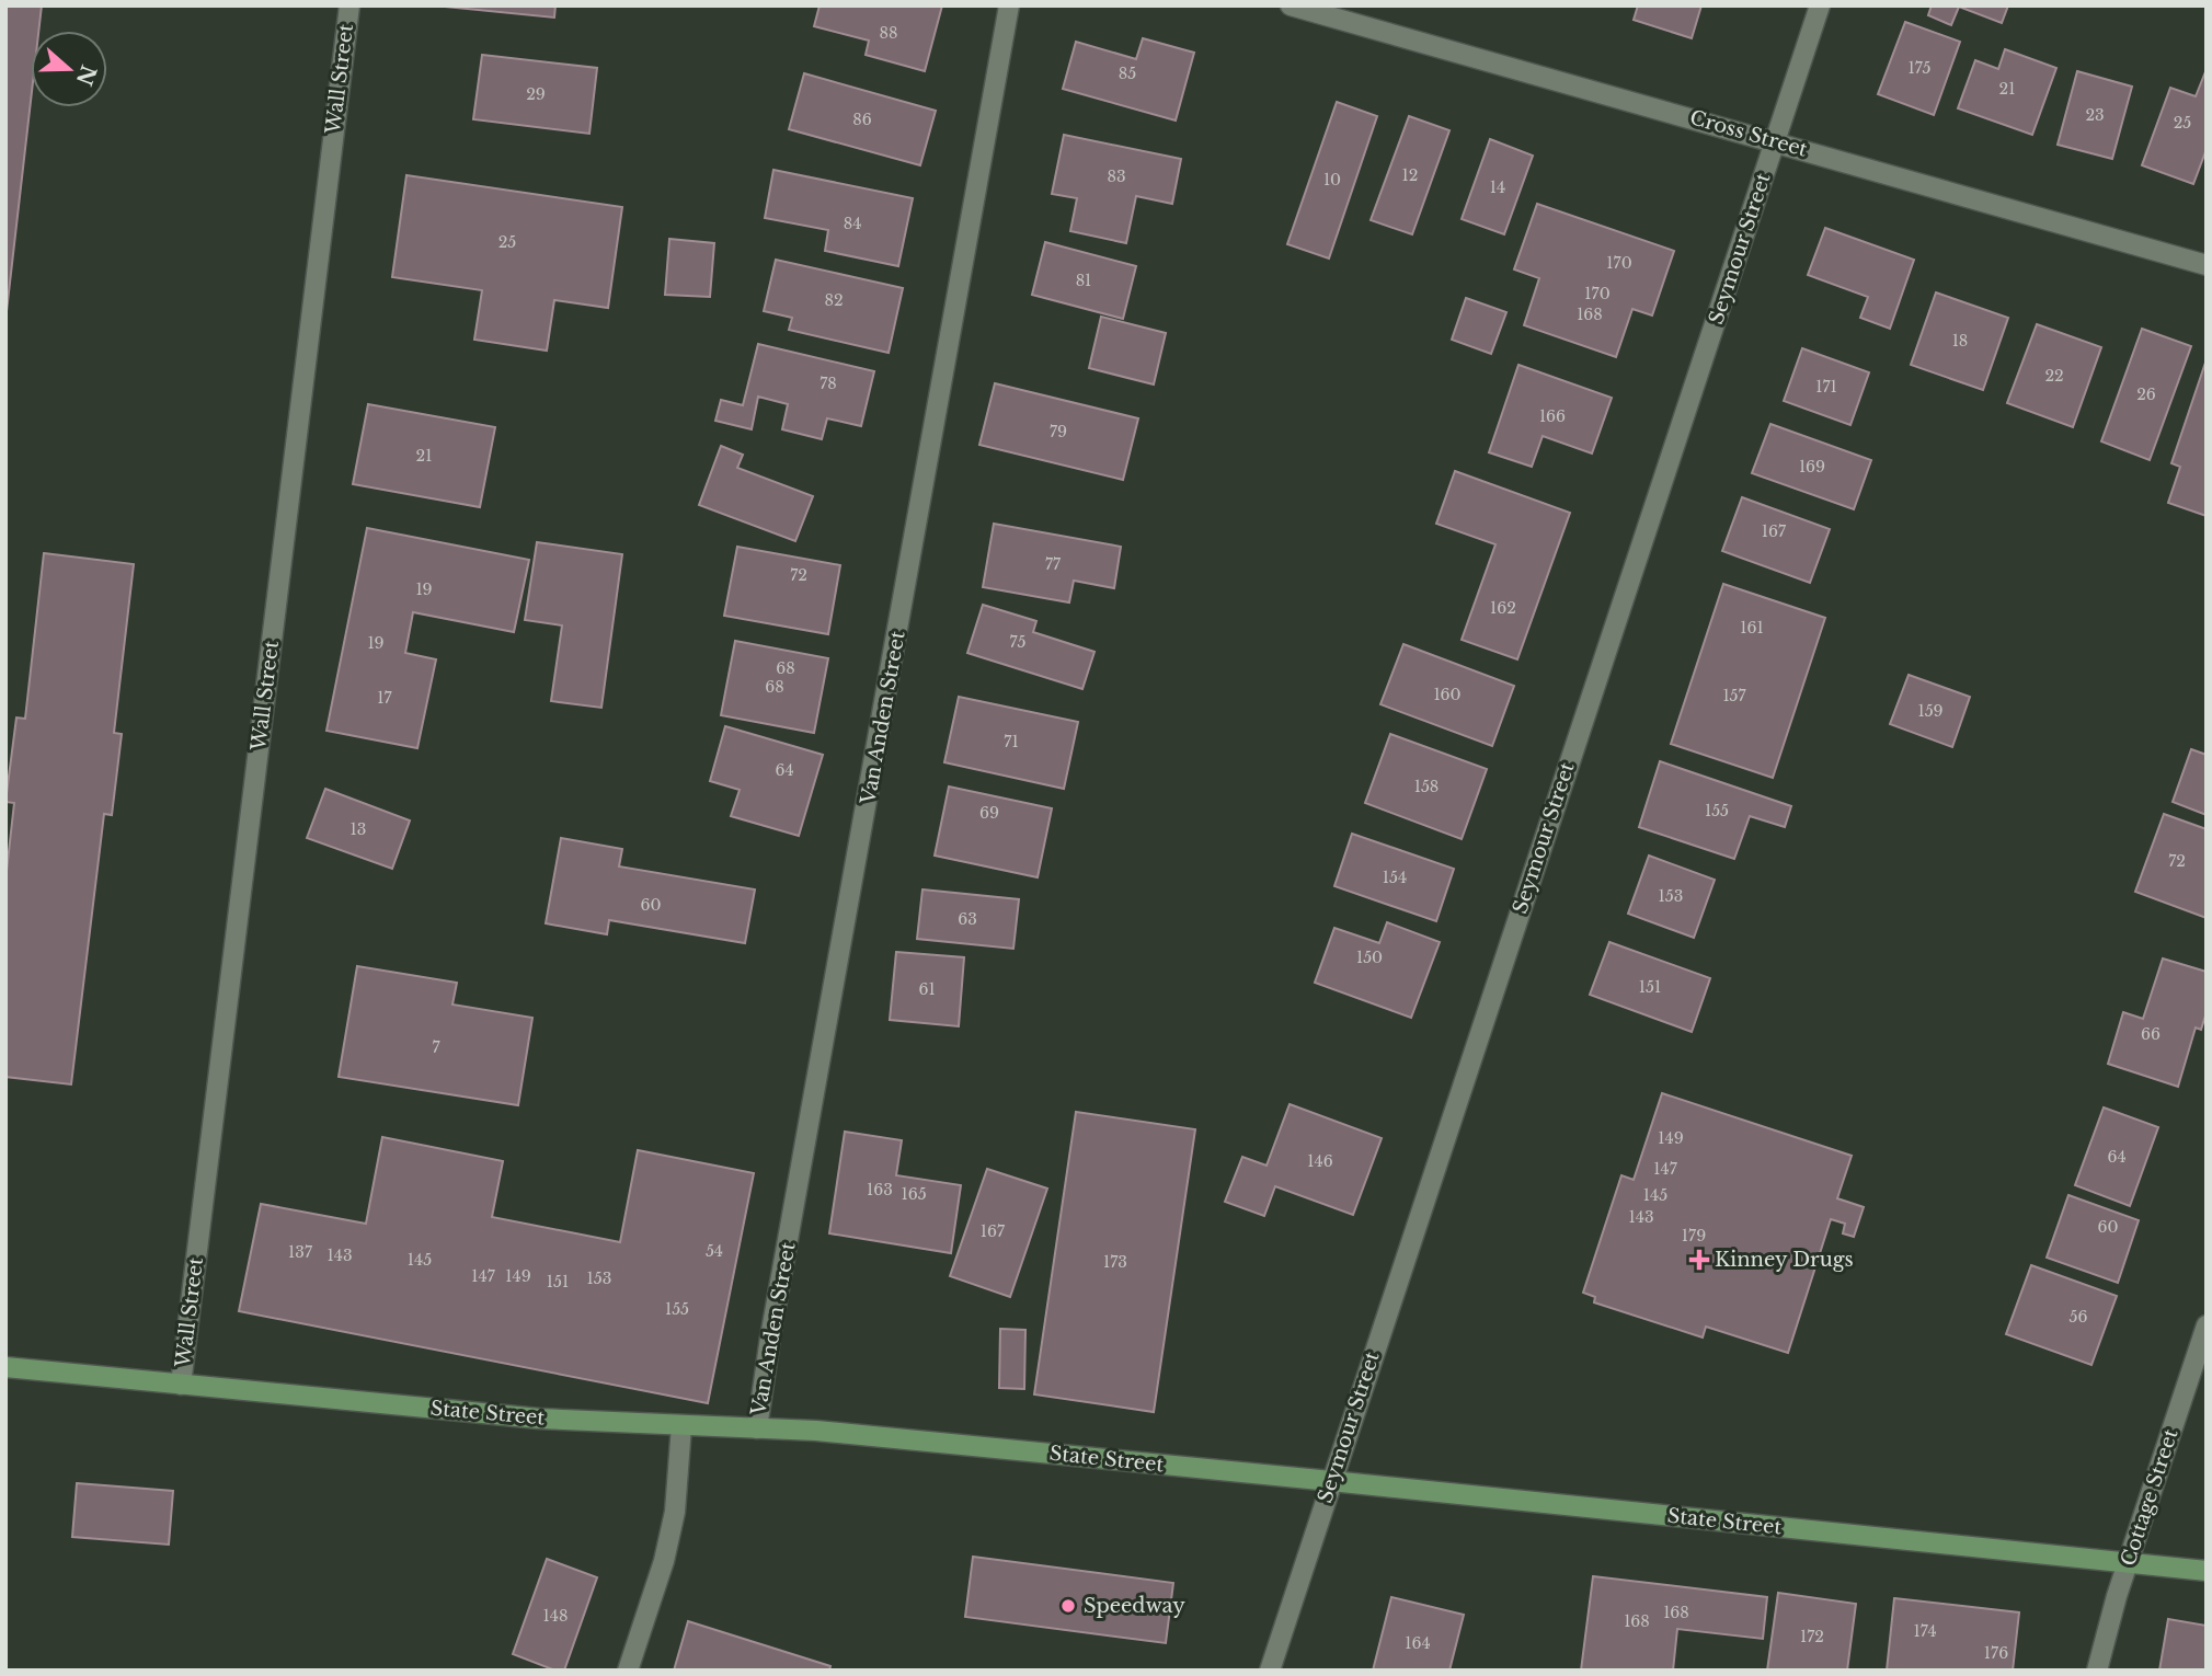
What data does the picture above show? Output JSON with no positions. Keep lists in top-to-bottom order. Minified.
{"streets":{"main road":["State Street"],"street":["Wall Street","Cross Street","Seymour Street","Van Anden Street","Cottage Street"]},"crossings":[["Wall Street","State Street"],["Cross Street","Seymour Street"],["Seymour Street","State Street"],["Van Anden Street","State Street"],["State Street","Cottage Street"]],"places":{"health":["Kinney Drugs"],"other":["Speedway"]},"house_numbers":["88","175","85","21","29","23","86","25","12","83","10","14","84","25","170","81","170","82","168","18","22","78","171","26","166","79","21","169","167","77","72","19","162","161","75","19","68","68","160","157","17","159","71","64","158","155","69","13","72","154","153","60","63","150","151","61","66","7","149","64","146","147","163","165","145","143","60","167","179","54","137","143","145","173","147","149","153","151","155","56","168","148","168","174","172","164","176"],"north":"right"}
